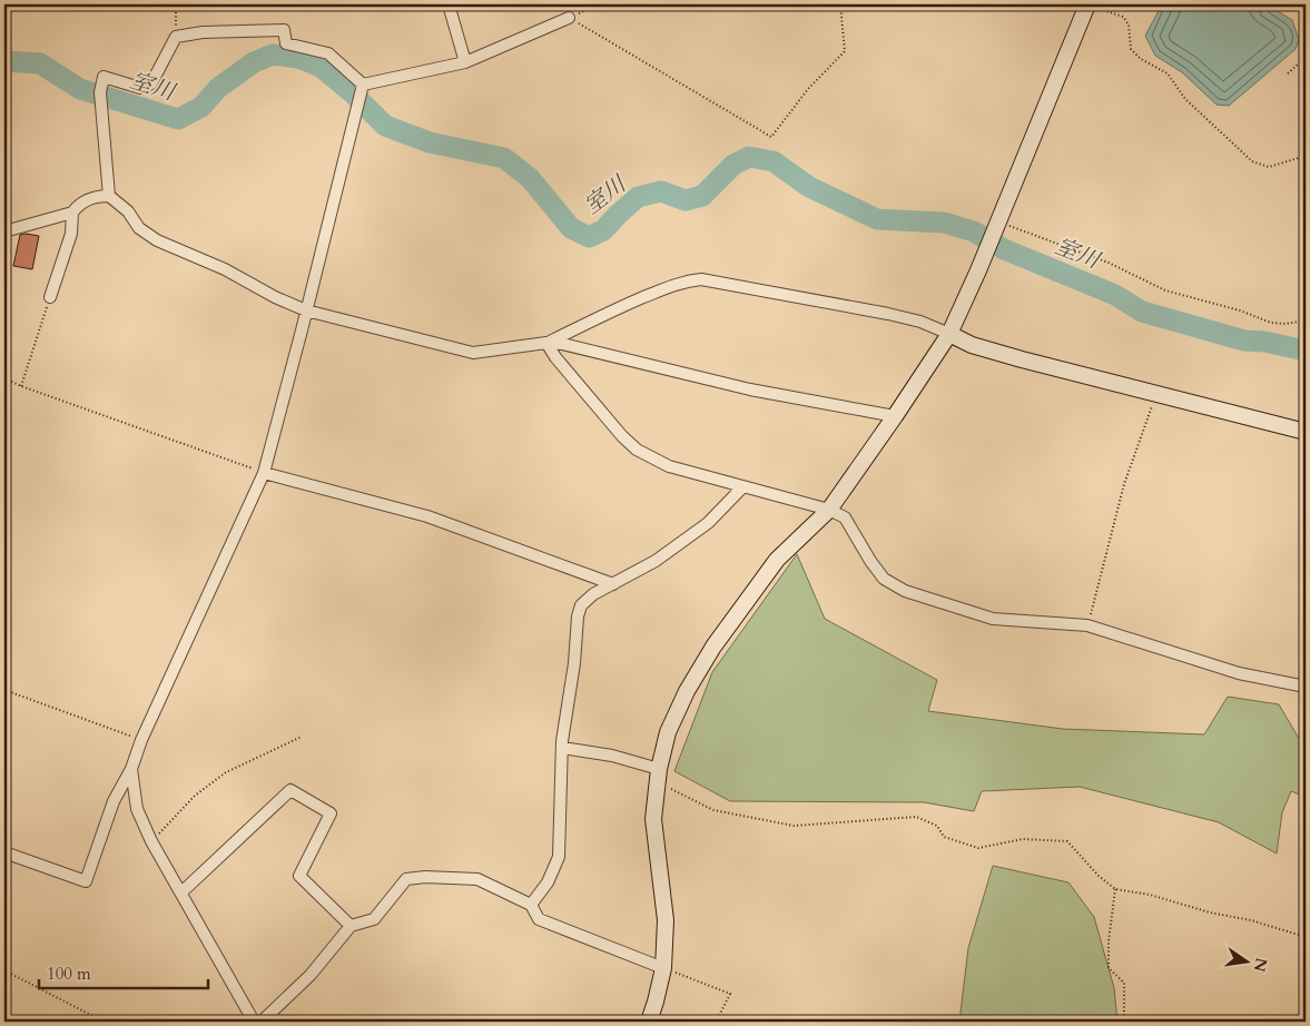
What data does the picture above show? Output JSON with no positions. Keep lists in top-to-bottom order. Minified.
{"water":["室川"],"scale_bar":"100 m","north":"right"}
